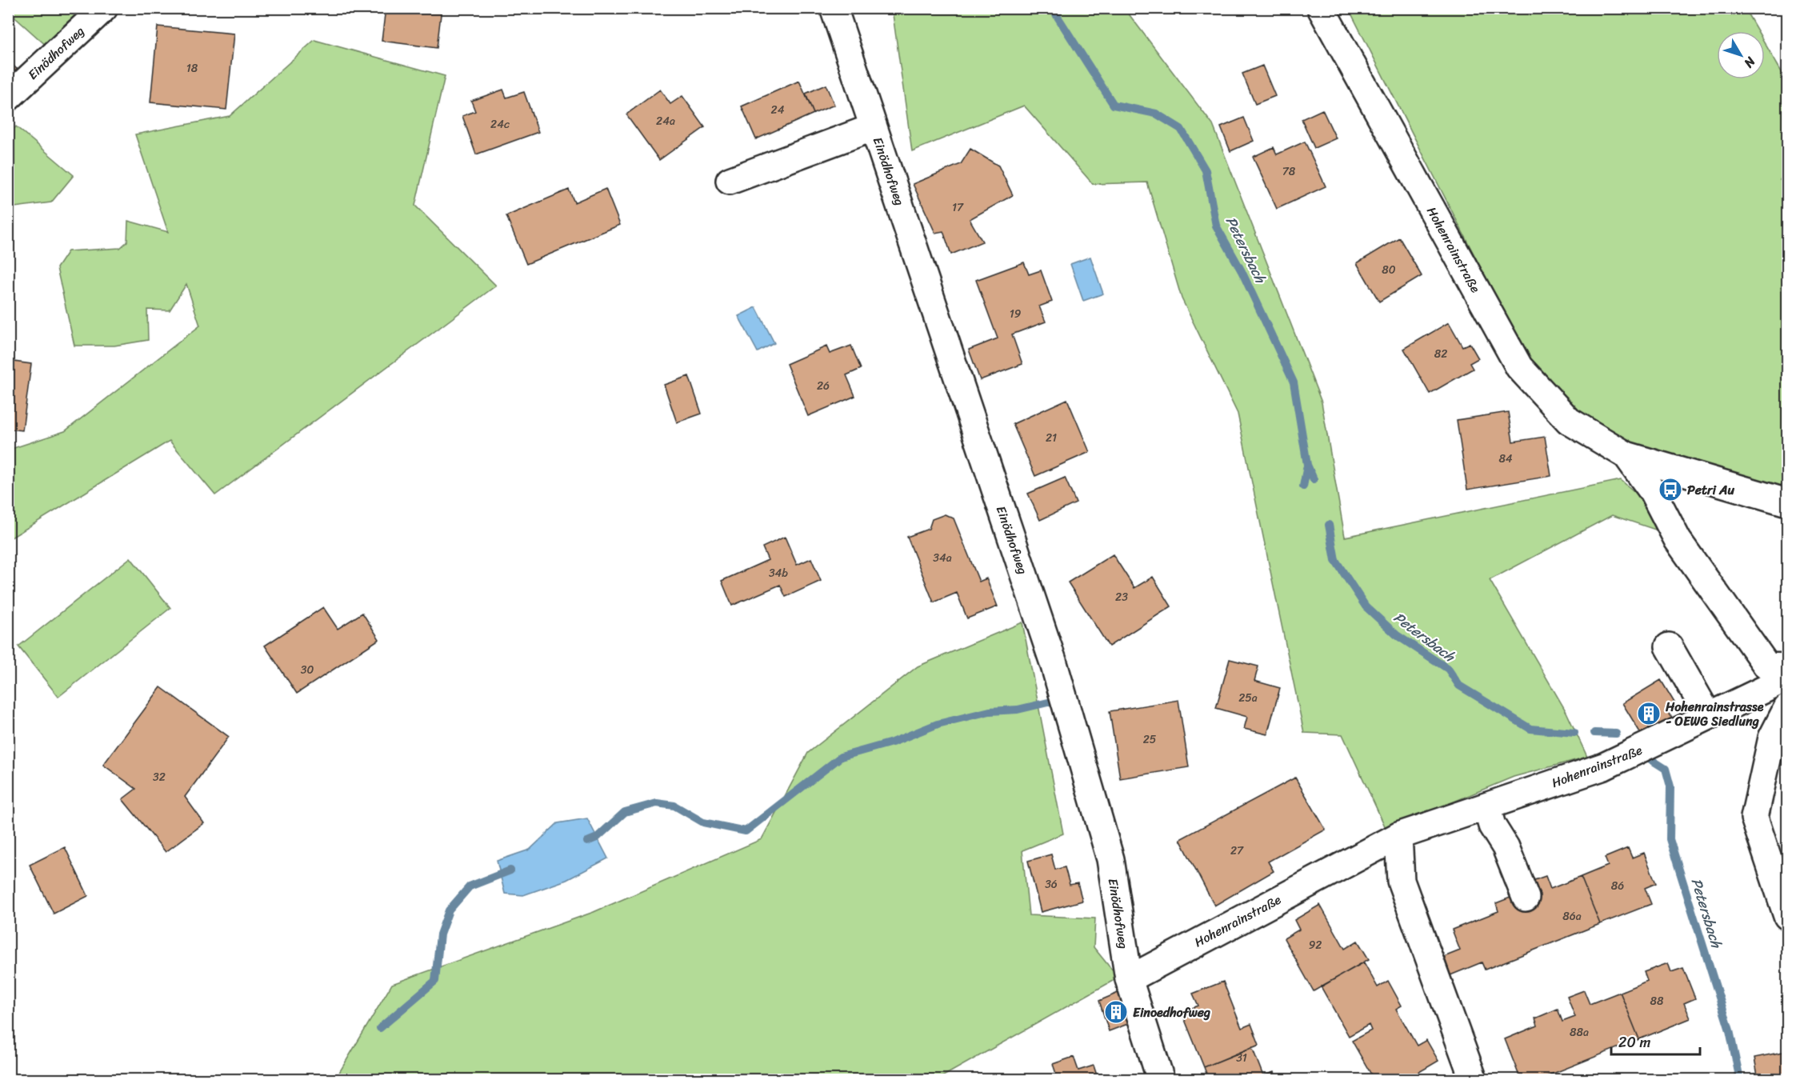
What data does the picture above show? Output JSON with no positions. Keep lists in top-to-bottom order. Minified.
{"streets":{"street":["Einödhofweg","Hohenrainstraße"]},"crossings":[["Einödhofweg","Hohenrainstraße"]],"water":["Petersbach"],"places":{"bus stop":["Petri Au"],"building":["Hohenrainstrasse - OEWG Siedlung","Einoedhofweg"]},"house_numbers":["18","24","24a","24c","78","17","80","19","82","26","21","84","34a","34b","23","30","25a","25","32","27","36","86","86a","92","88","88a","31"],"scale_bar":"20 m","north":"bottom right"}
